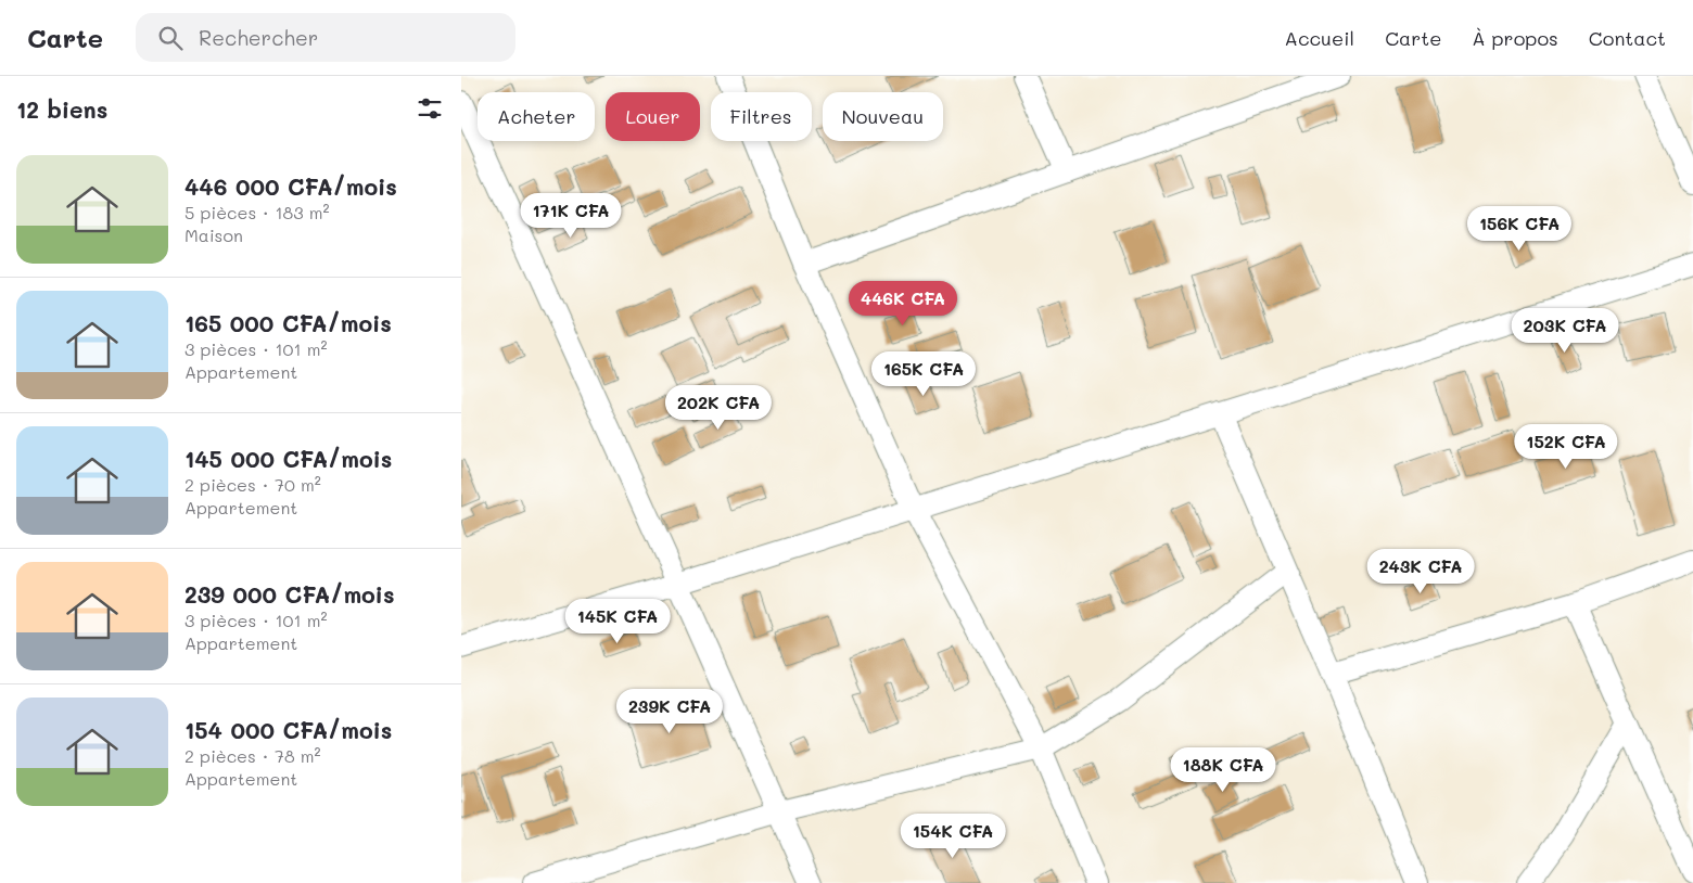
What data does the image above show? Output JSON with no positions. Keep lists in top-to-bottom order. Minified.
{"page":{"header":"Carte","search":"Rechercher","nav":["Accueil","Carte","À propos","Contact"],"heading":"12 biens","chip":["Acheter","Louer","Filtres","Nouveau"],"list":[{"name":"446 000 CFA/mois","note":"5 pièces · 183 m² · Maison"},{"name":"165 000 CFA/mois","note":"3 pièces · 101 m² · Appartement"},{"name":"145 000 CFA/mois","note":"2 pièces · 70 m² · Appartement"},{"name":"239 000 CFA/mois","note":"3 pièces · 101 m² · Appartement"},{"name":"154 000 CFA/mois","note":"2 pièces · 78 m² · Appartement"}],"price":["171K CFA","156K CFA","446K CFA","203K CFA","165K CFA","202K CFA","152K CFA","243K CFA","145K CFA","239K CFA","188K CFA","154K CFA"]}}
